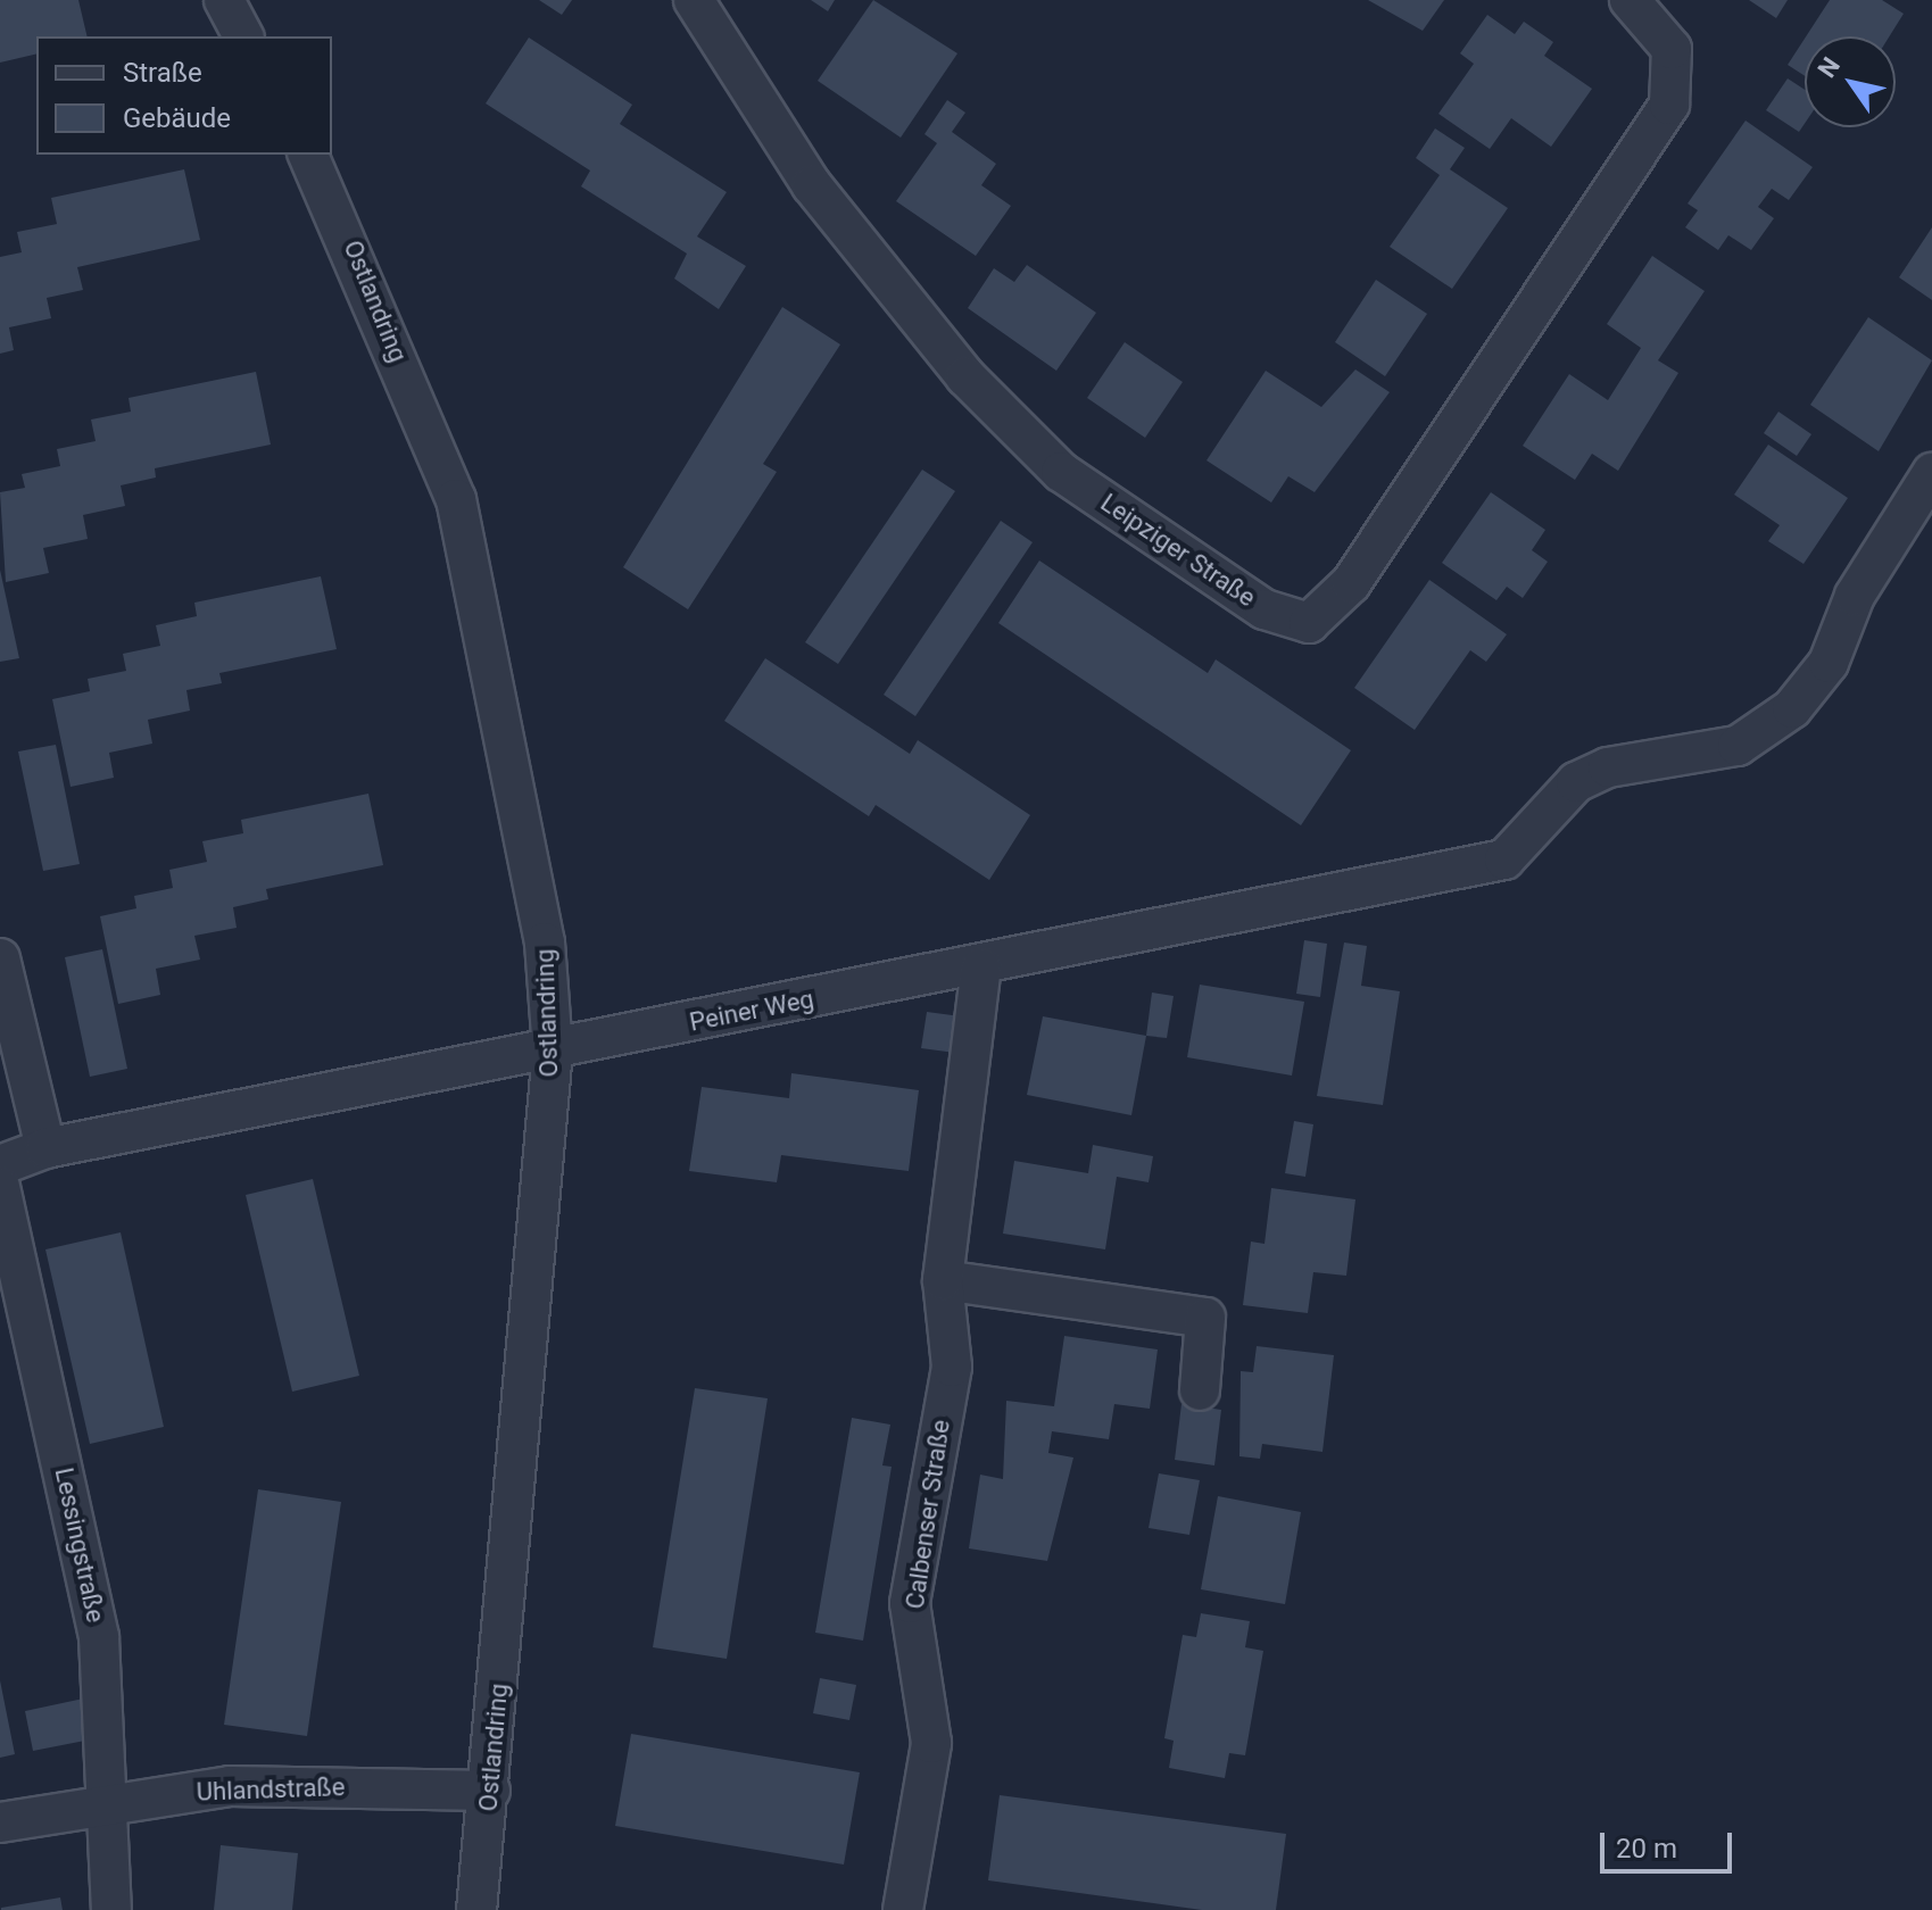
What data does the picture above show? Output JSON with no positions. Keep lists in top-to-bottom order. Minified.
{"streets":{"street":["Ostlandring","Leipziger Straße","Peiner Weg","Calbenser Straße","Lessingstraße","Uhlandstraße"]},"crossings":[["Ostlandring","Peiner Weg"],["Ostlandring","Uhlandstraße"],["Peiner Weg","Calbenser Straße"],["Lessingstraße","Uhlandstraße"]],"legend":["Straße","Gebäude"],"scale_bar":"20 m","north":"top left"}
